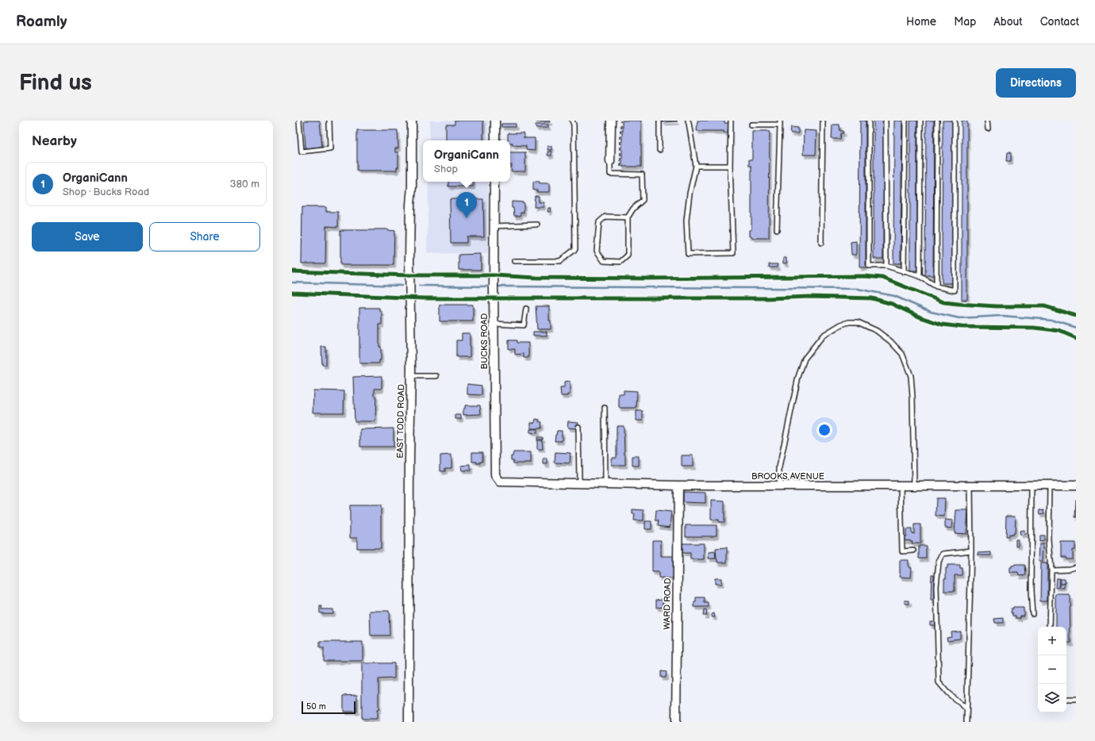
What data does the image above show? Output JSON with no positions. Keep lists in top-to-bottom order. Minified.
{"streets":{"street":["BUCKS ROAD","EAST TODD ROAD","BROOKS AVENUE","WARD ROAD"]},"crossings":[["BUCKS ROAD","BROOKS AVENUE"],["BROOKS AVENUE","WARD ROAD"]],"scale_bar":"50 m","page":{"header":"Roamly","nav":["Home","Map","About","Contact"],"buttons":["Directions",["Save","Share"]],"title":"Find us","heading":"Nearby","popup":["OrganiCann","Shop"],"list":[{"mark":"1","name":"OrganiCann","note":"Shop · Bucks Road","value":"380 m"}],"pins":"1","map_buttons":["+","−"],"scale":"50 m"}}
